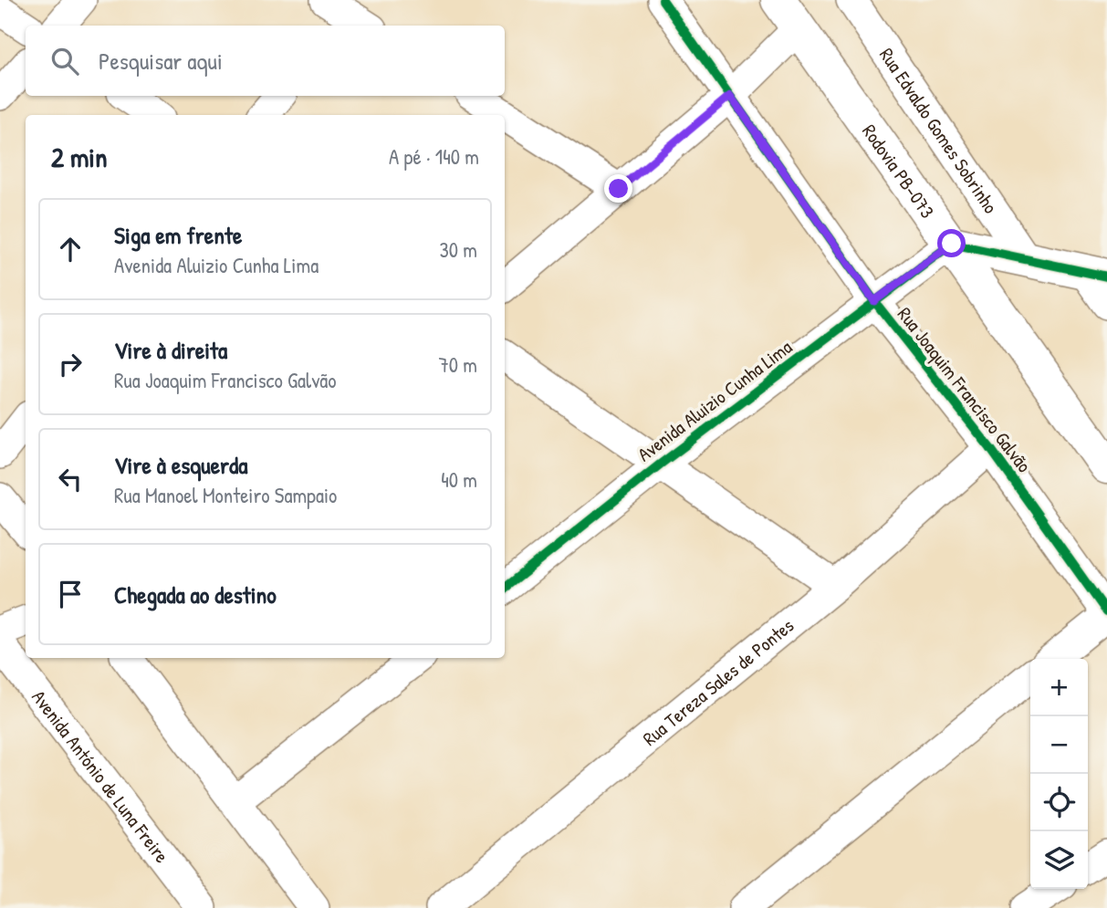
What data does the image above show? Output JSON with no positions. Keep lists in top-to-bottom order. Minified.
{"streets":{"main road":["Rodovia PB-073"],"street":["Rua Edvaldo Gomes Sobrinho","Rua Joaquim Francisco Galvão","Avenida Aluizio Cunha Lima","Rua Tereza Sales de Pontes","Avenida António de Luna Freire"]},"crossings":[["Rodovia PB-073","Avenida Aluizio Cunha Lima"],["Rua Joaquim Francisco Galvão","Avenida Aluizio Cunha Lima"],["Rua Joaquim Francisco Galvão","Rua Tereza Sales de Pontes"]],"page":{"search":"Pesquisar aqui","heading":["2 min","A pé · 140 m"],"list":[["Siga em frente","Avenida Aluizio Cunha Lima","30 m"],["Vire à direita","Rua Joaquim Francisco Galvão","70 m"],["Vire à esquerda","Rua Manoel Monteiro Sampaio","40 m"],"Chegada ao destino"],"map_buttons":["+","−"]}}
